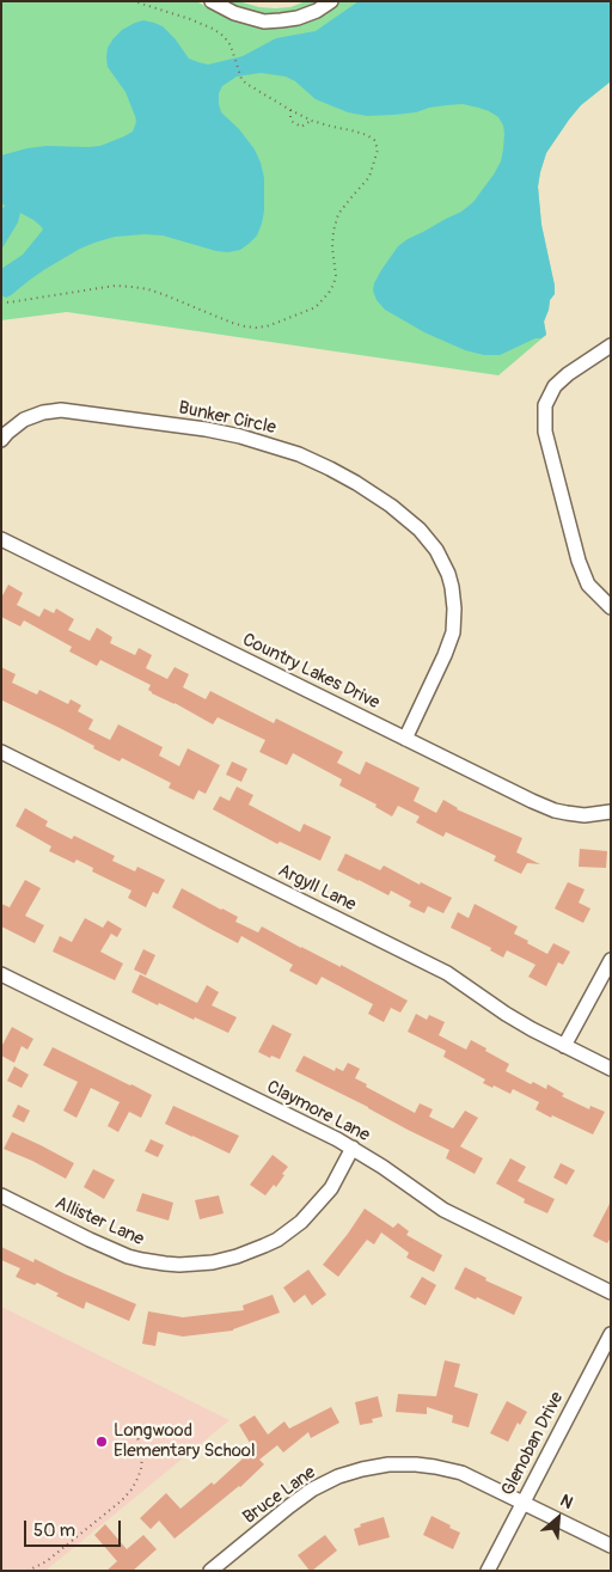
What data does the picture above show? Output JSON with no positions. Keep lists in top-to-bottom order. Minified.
{"streets":{"street":["Bunker Circle","Country Lakes Drive","Argyll Lane","Claymore Lane","Allister Lane","Glenoban Drive","Bruce Lane"]},"crossings":[["Bunker Circle","Country Lakes Drive"],["Claymore Lane","Allister Lane"],["Glenoban Drive","Bruce Lane"]],"places":["Longwood Elementary School"],"scale_bar":"50 m","north":"top right"}
